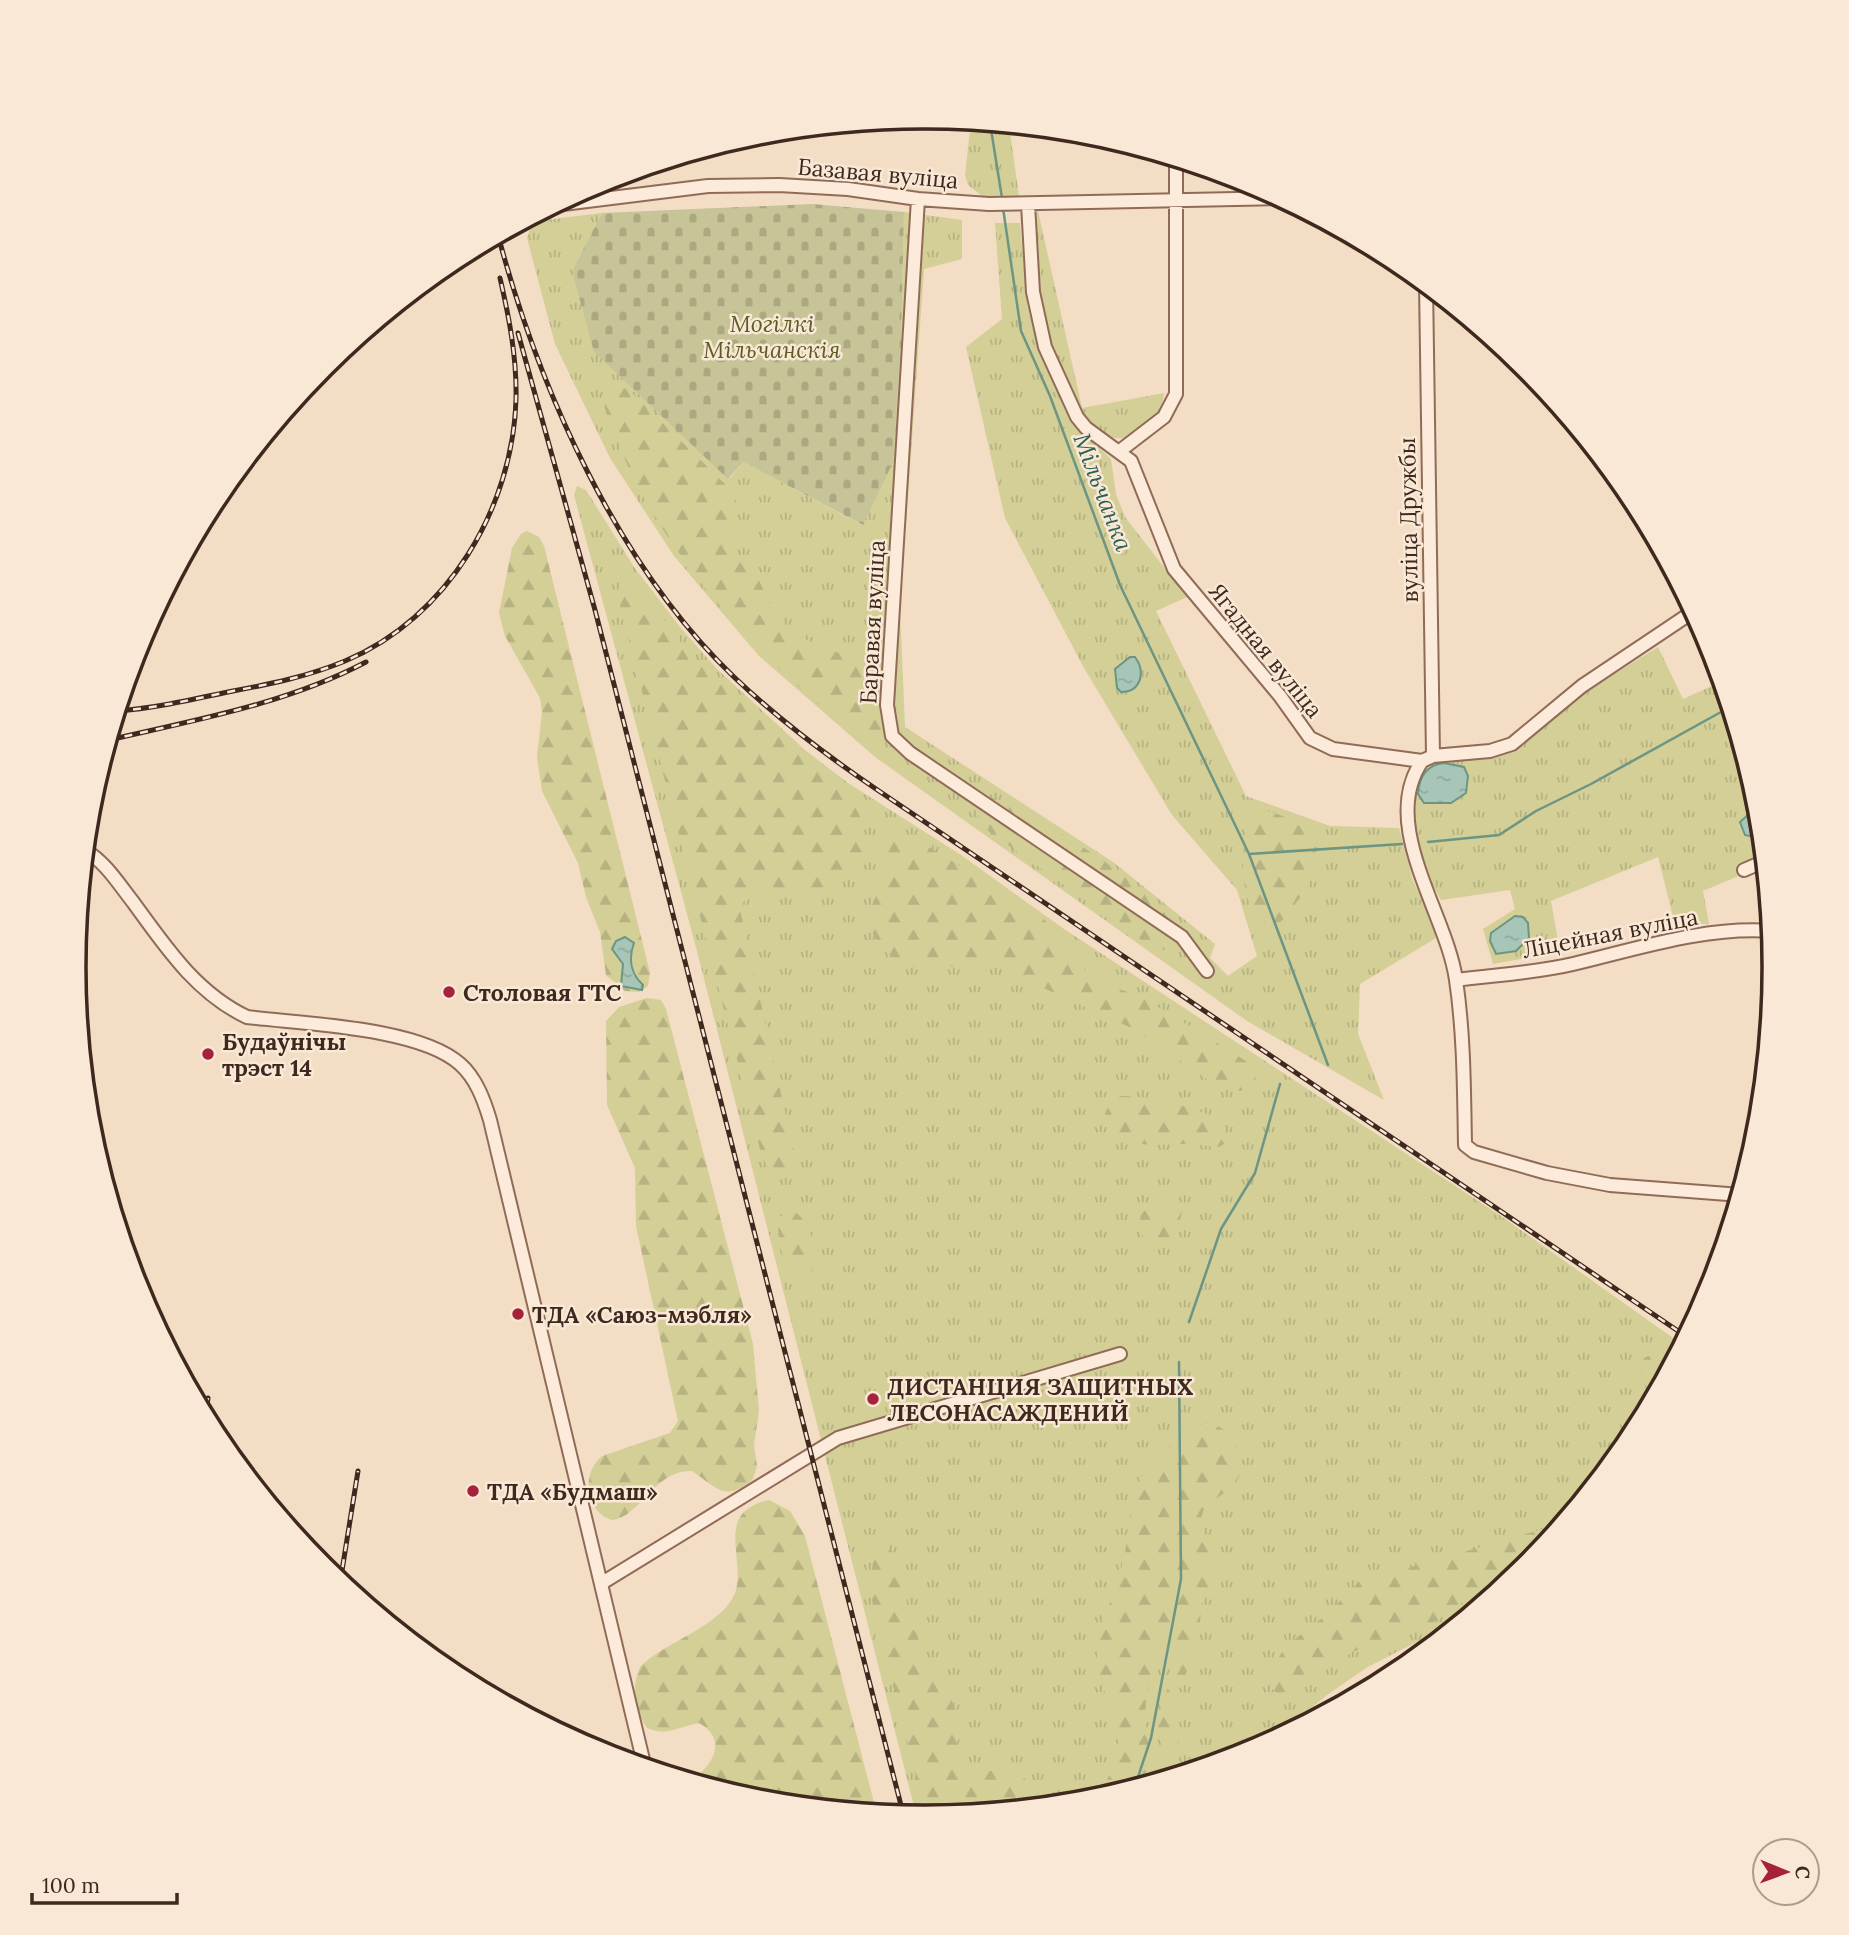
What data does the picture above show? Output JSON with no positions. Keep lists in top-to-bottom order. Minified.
{"streets":{"street":["Базавая вуліца","вуліца Дружбы","Баравая вуліца","Ягадная вуліца","Ліцейная вуліца"]},"crossings":[["Базавая вуліца","Баравая вуліца"],["Базавая вуліца","Ягадная вуліца"],["вуліца Дружбы","Ягадная вуліца"],["вуліца Дружбы","Ліцейная вуліца"]],"water":["Мільчанка"],"parks":["Могілкі Мільчанскія"],"places":["Столовая ГТС","Будаўнічы трэст 14","ТДА «Саюз-мэбля»","ДИСТАНЦИЯ ЗАЩИТНЫХ ЛЕСОНАСАЖДЕНИЙ","ТДА «Будмаш»"],"scale_bar":"100 m","north":"right"}
